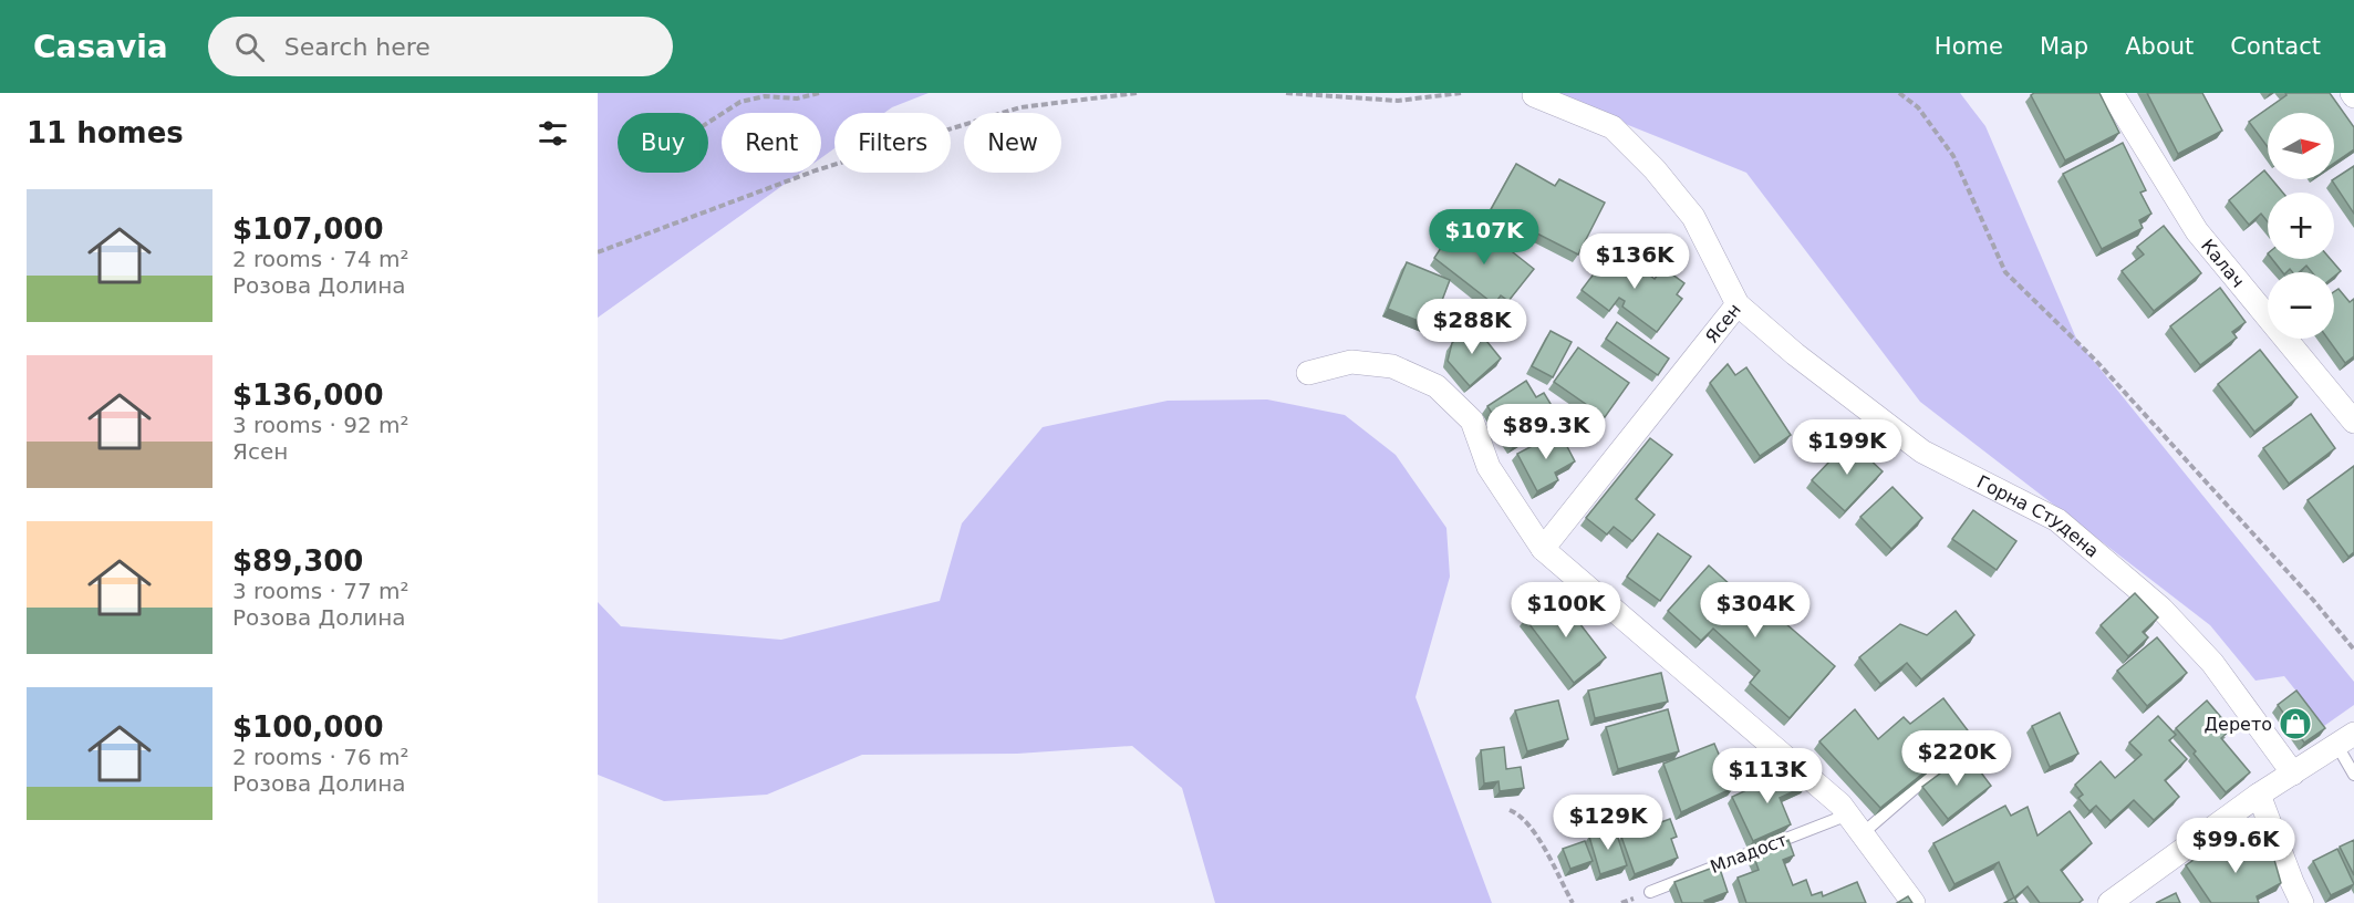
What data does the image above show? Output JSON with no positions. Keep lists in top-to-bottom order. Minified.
{"streets":{"street":["Калач","Ясен","Горна Студена"],"lane":["Младост"]},"crossings":[["Ясен","Горна Студена"]],"places":{"shop":["Дерето"]},"north":"right","page":{"header":"Casavia","search":"Search here","nav":["Home","Map","About","Contact"],"heading":"11 homes","map_buttons":["+","−"],"chip":["Buy","Rent","Filters","New"],"list":[{"name":"$107,000","note":"2 rooms · 74 m² · Розова Долина"},{"name":"$136,000","note":"3 rooms · 92 m² · Ясен"},{"name":"$89,300","note":"3 rooms · 77 m² · Розова Долина"},{"name":"$100,000","note":"2 rooms · 76 m² · Розова Долина"}],"price":["$107K","$136K","$288K","$89.3K","$199K","$100K","$304K","$220K","$113K","$129K","$99.6K"]}}
